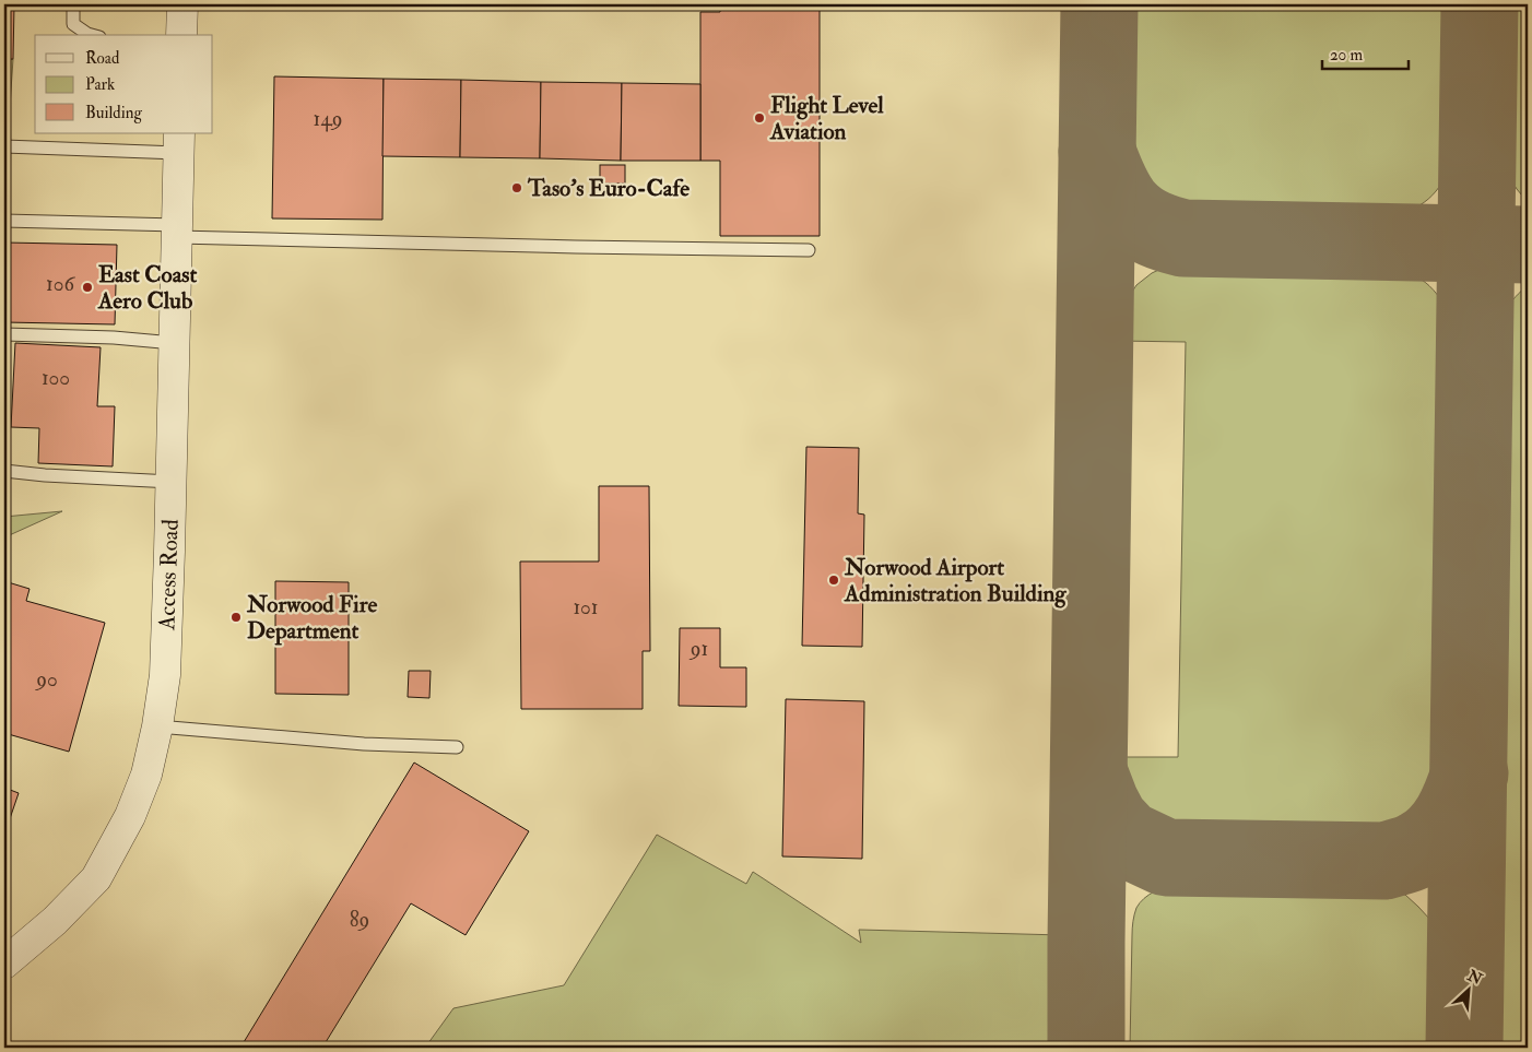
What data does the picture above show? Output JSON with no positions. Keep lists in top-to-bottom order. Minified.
{"streets":{"street":["Access Road"]},"places":["Flight Level Aviation","Taso's Euro-Cafe","East Coast Aero Club","Norwood Airport Administration Building","Norwood Fire Department"],"house_numbers":["149","106","100","101","91","90","89"],"legend":["Road","Park","Building"],"scale_bar":"20 m","north":"top right"}
